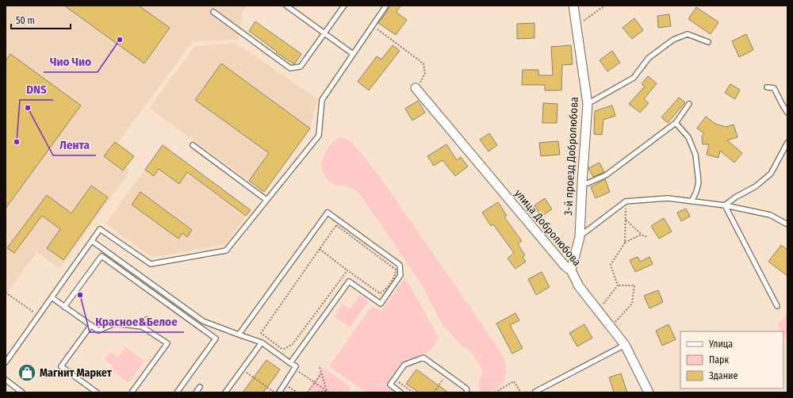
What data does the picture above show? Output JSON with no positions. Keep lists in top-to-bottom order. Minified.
{"streets":{"street":["3-й проезд Добролюбова","улица Добролюбова"]},"crossings":[["3-й проезд Добролюбова","улица Добролюбова"]],"places":{"other":["Чио Чио","Лента","DNS","Красное&Белое"],"shop":["Магнит Маркет"]},"legend":["Улица","Парк","Здание"],"scale_bar":"50 m"}
